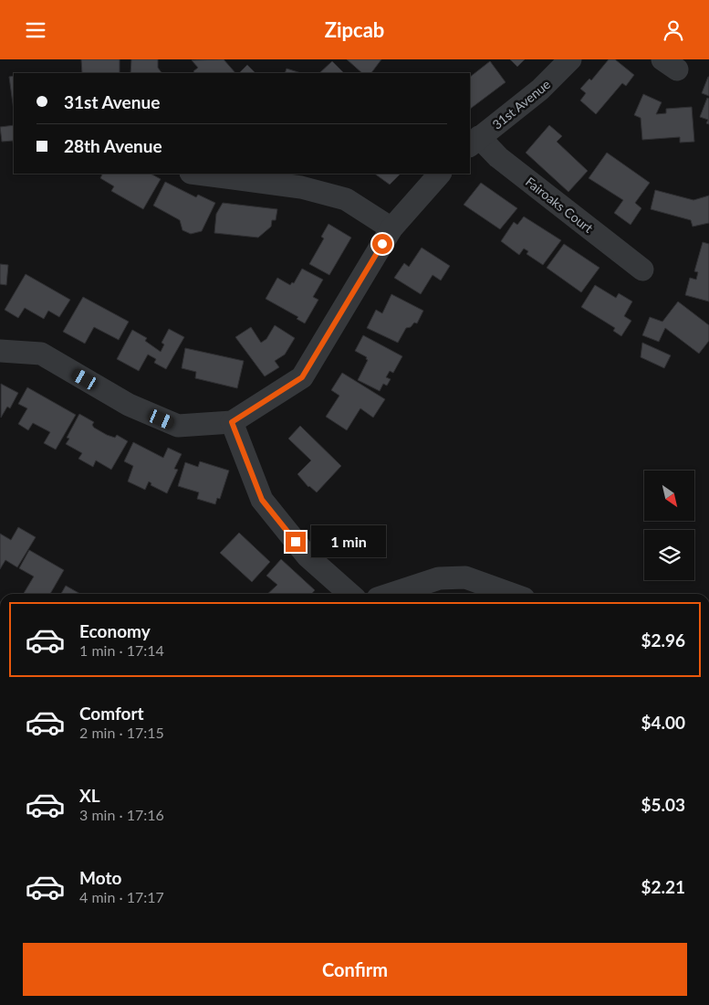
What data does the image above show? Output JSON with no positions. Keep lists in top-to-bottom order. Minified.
{"streets":{"street":["31st Avenue","Fairoaks Court"]},"crossings":[["31st Avenue","Fairoaks Court"]],"north":"bottom right","page":{"header":"Zipcab","banner":["31st Avenue","28th Avenue"],"bubble":"1 min","list":[{"name":"Economy","note":"1 min · 17:14","value":"$2.96"},{"name":"Comfort","note":"2 min · 17:15","value":"$4.00"},{"name":"XL","note":"3 min · 17:16","value":"$5.03"},{"name":"Moto","note":"4 min · 17:17","value":"$2.21"}],"buttons":"Confirm"}}
